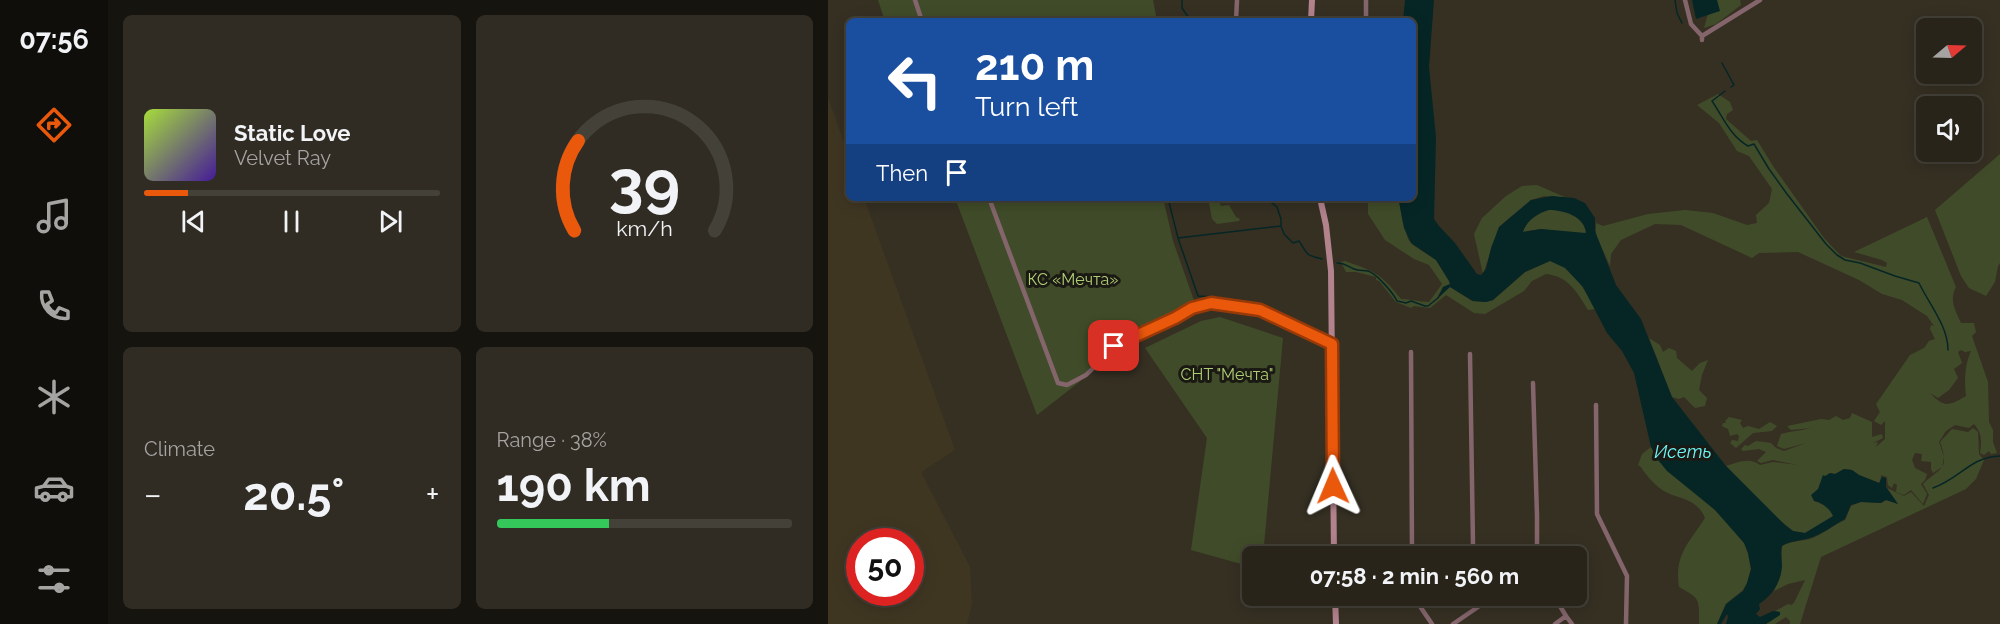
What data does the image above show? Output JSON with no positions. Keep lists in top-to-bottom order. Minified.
{"water":["Исеть"],"parks":["КС «Мечта»","СНТ \"Мечта\""],"north":"right","page":{"tabs":"07:56","turn":["210 m","Turn left"],"song":["Static Love","Velvet Ray"],"then":"Then","tile":["Climate",["Range · 38%","190 km"]],"heat":["−","20.5°","+"],"limit":"50","trip":"07:58 · 2 min · 560 m","gauge":["39","km/h"]}}
